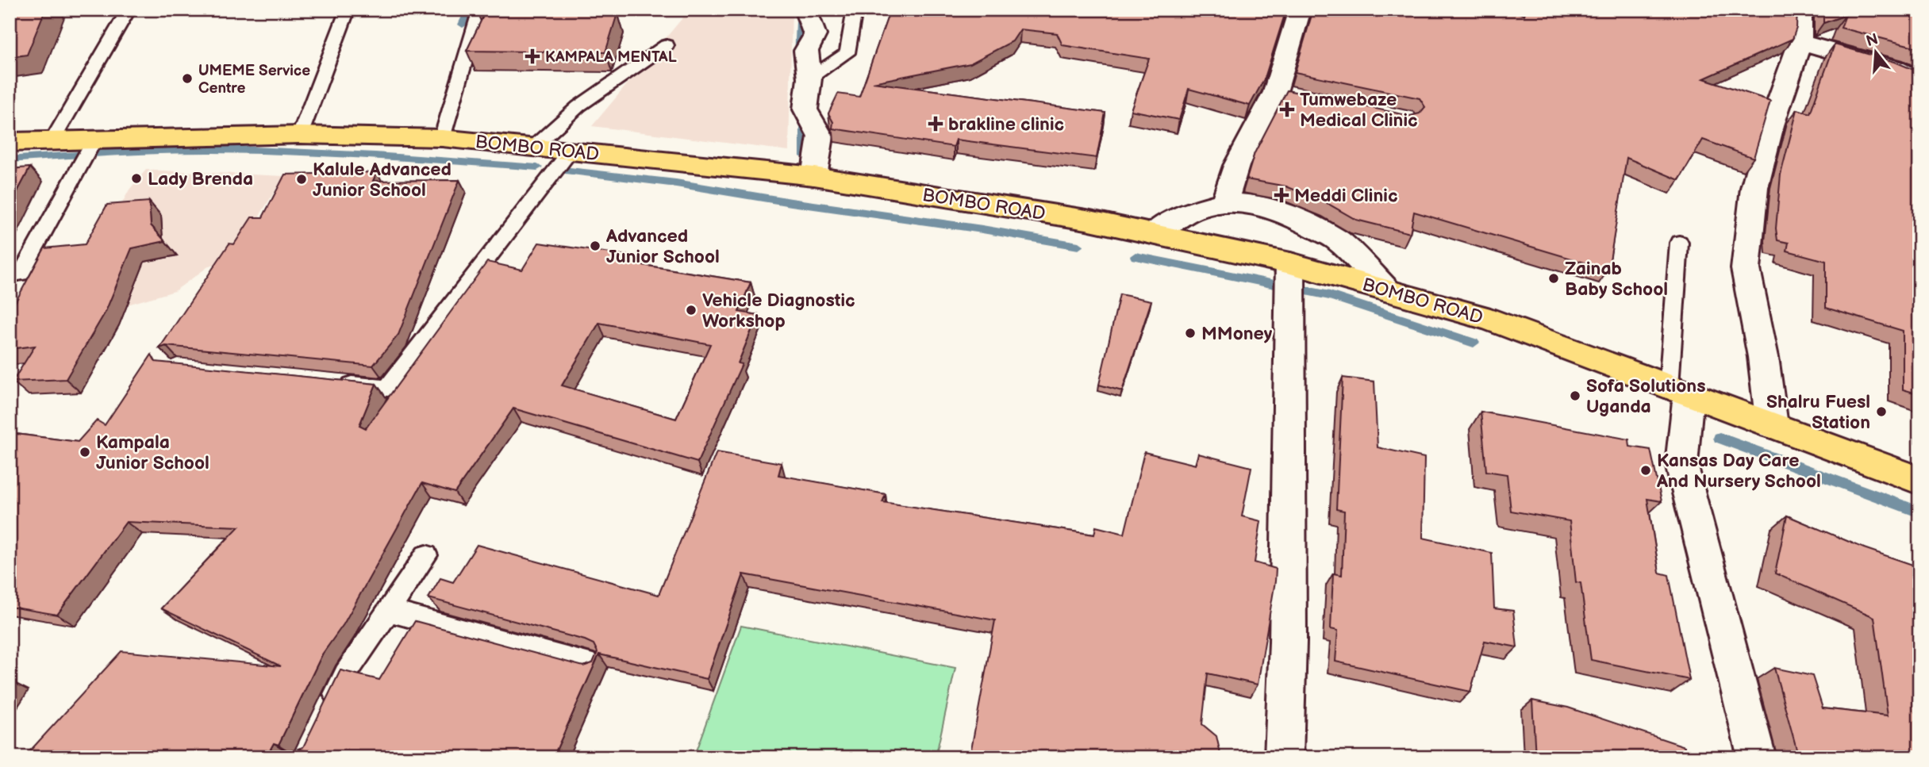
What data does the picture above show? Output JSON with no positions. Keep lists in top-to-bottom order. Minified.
{"streets":{"main road":["BOMBO ROAD"]},"places":{"health":["KAMPALA MENTAL","Tumwebaze Medical Clinic","brakline clinic","Meddi Clinic"],"other":["UMEME Service Centre","Lady Brenda","Kalule Advanced Junior School","Advanced Junior School","Zainab Baby School","Vehicle Diagnostic Workshop","MMoney","Sofa Solutions Uganda","Shalru Fuesl Station","Kampala Junior School","Kansas Day Care And Nursery School"]},"north":"top"}
